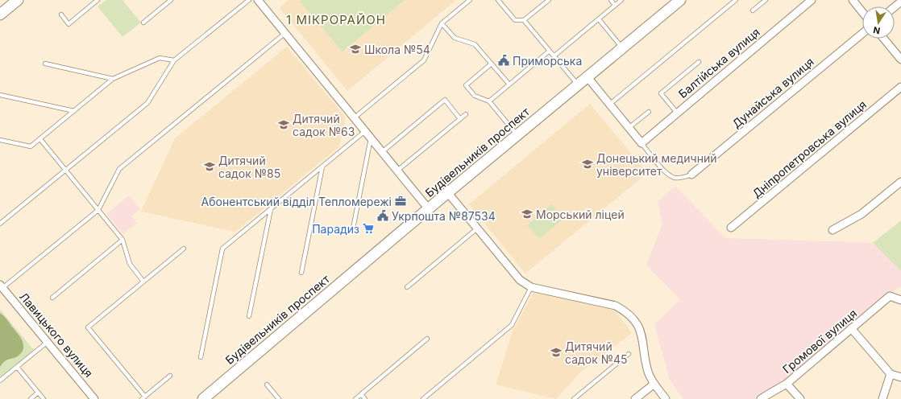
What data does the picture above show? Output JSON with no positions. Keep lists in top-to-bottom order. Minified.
{"streets":{"main road":["Будівельників проспект"],"street":["Балтійська вулиця","Дунайська вулиця","Дніпропетровська вулиця","Лавицького вулиця","Громової вулиця"]},"districts":["1 МІКРОРАЙОН"],"places":{"school or university":["Школа №54","Дитячий садок №63","Донецький медичний університет","Дитячий садок №85","Морський ліцей","Дитячий садок №45"],"public building":["Приморська","Укрпошта №87534"],"office":["Абонентський відділ Тепломережі"],"supermarket":["Парадиз"]},"north":"bottom"}
